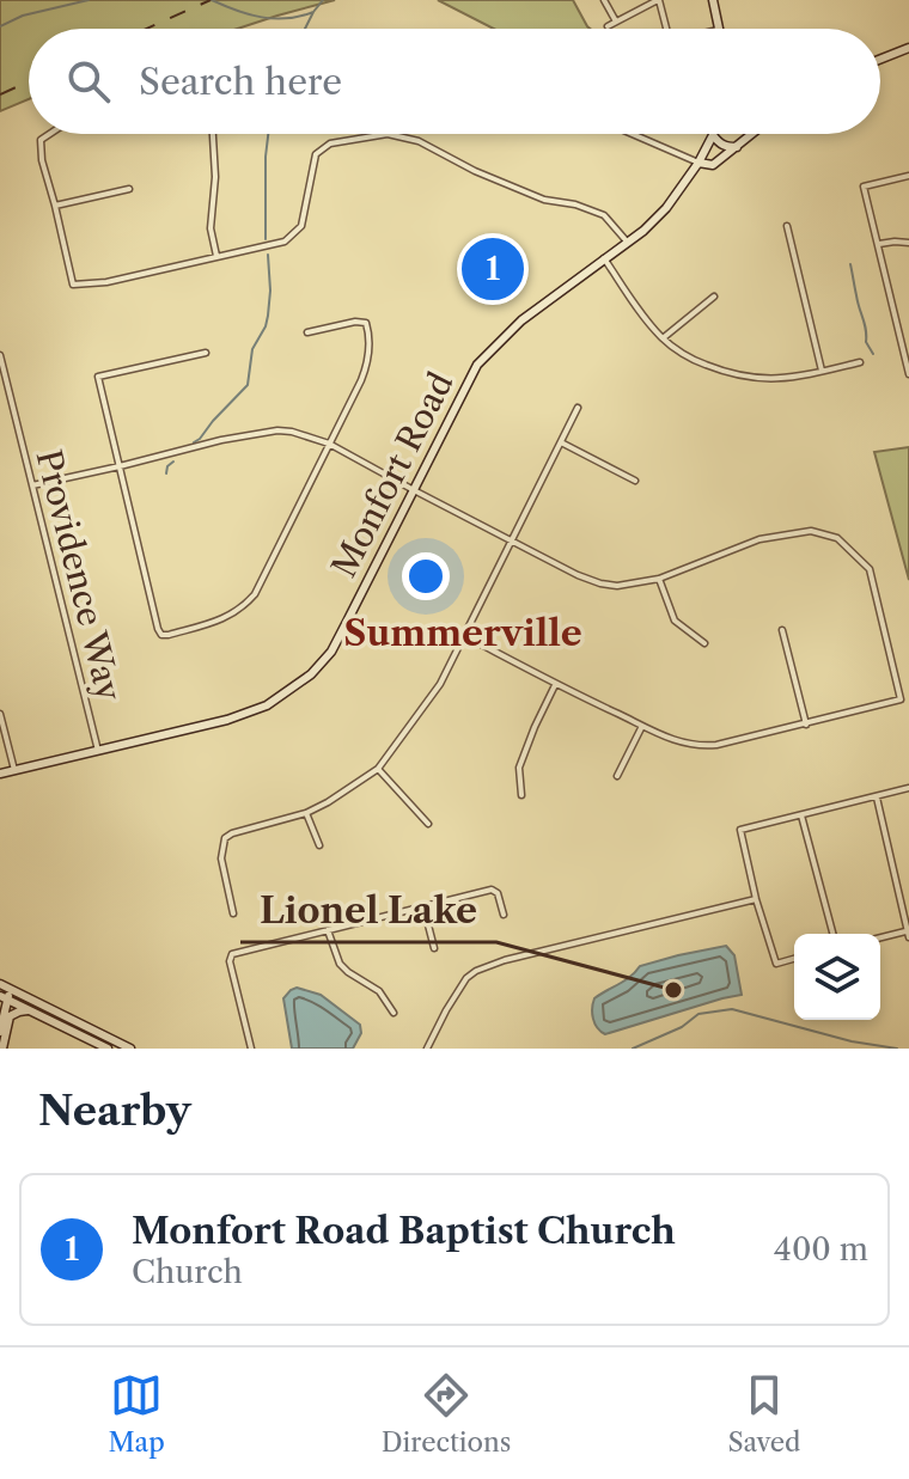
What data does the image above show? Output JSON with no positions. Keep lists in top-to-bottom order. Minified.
{"streets":{"street":["Monfort Road","Providence Way"]},"crossings":[["Monfort Road","Providence Way"]],"districts":["Summerville"],"places":["Lionel Lake"],"page":{"search":"Search here","pins":"1","heading":"Nearby","list":[{"mark":"1","name":"Monfort Road Baptist Church","note":"Church","value":"400 m"}],"nav":["Map","Directions","Saved"]}}
